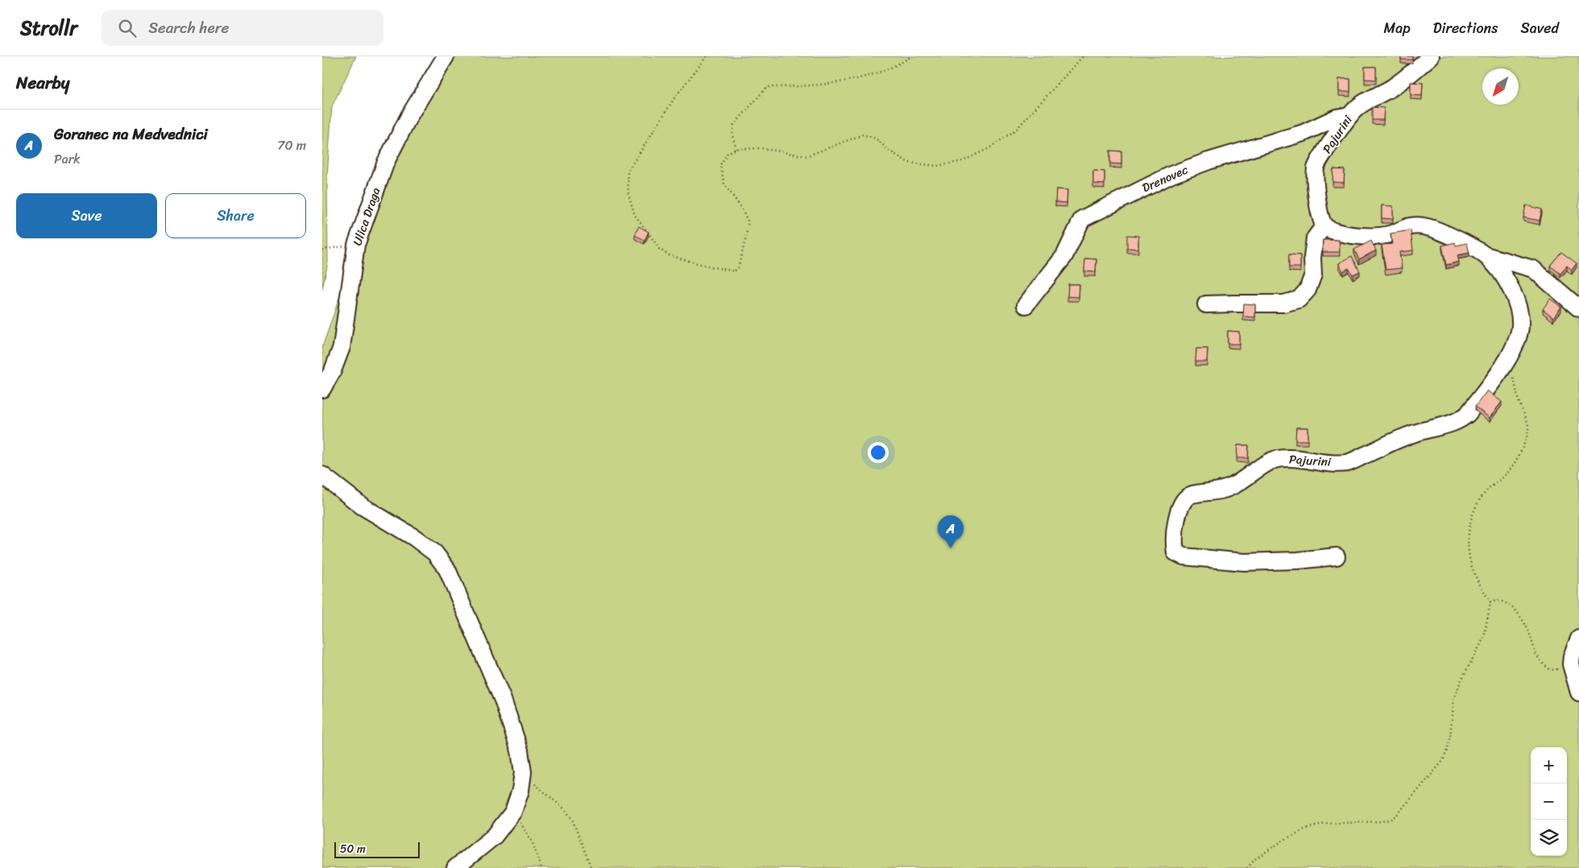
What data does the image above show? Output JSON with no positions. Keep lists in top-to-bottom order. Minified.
{"streets":{"street":["Pajurini","Drenovec","Ulica Draga"]},"crossings":[["Pajurini","Drenovec"]],"scale_bar":"50 m","north":"bottom left","page":{"header":"Strollr","search":"Search here","nav":["Map","Directions","Saved"],"heading":"Nearby","list":[{"mark":"A","name":"Goranec na Medvednici","note":"Park","value":"70 m"}],"buttons":["Save","Share"],"pins":"A","map_buttons":["+","−"],"scale":"50 m"}}
